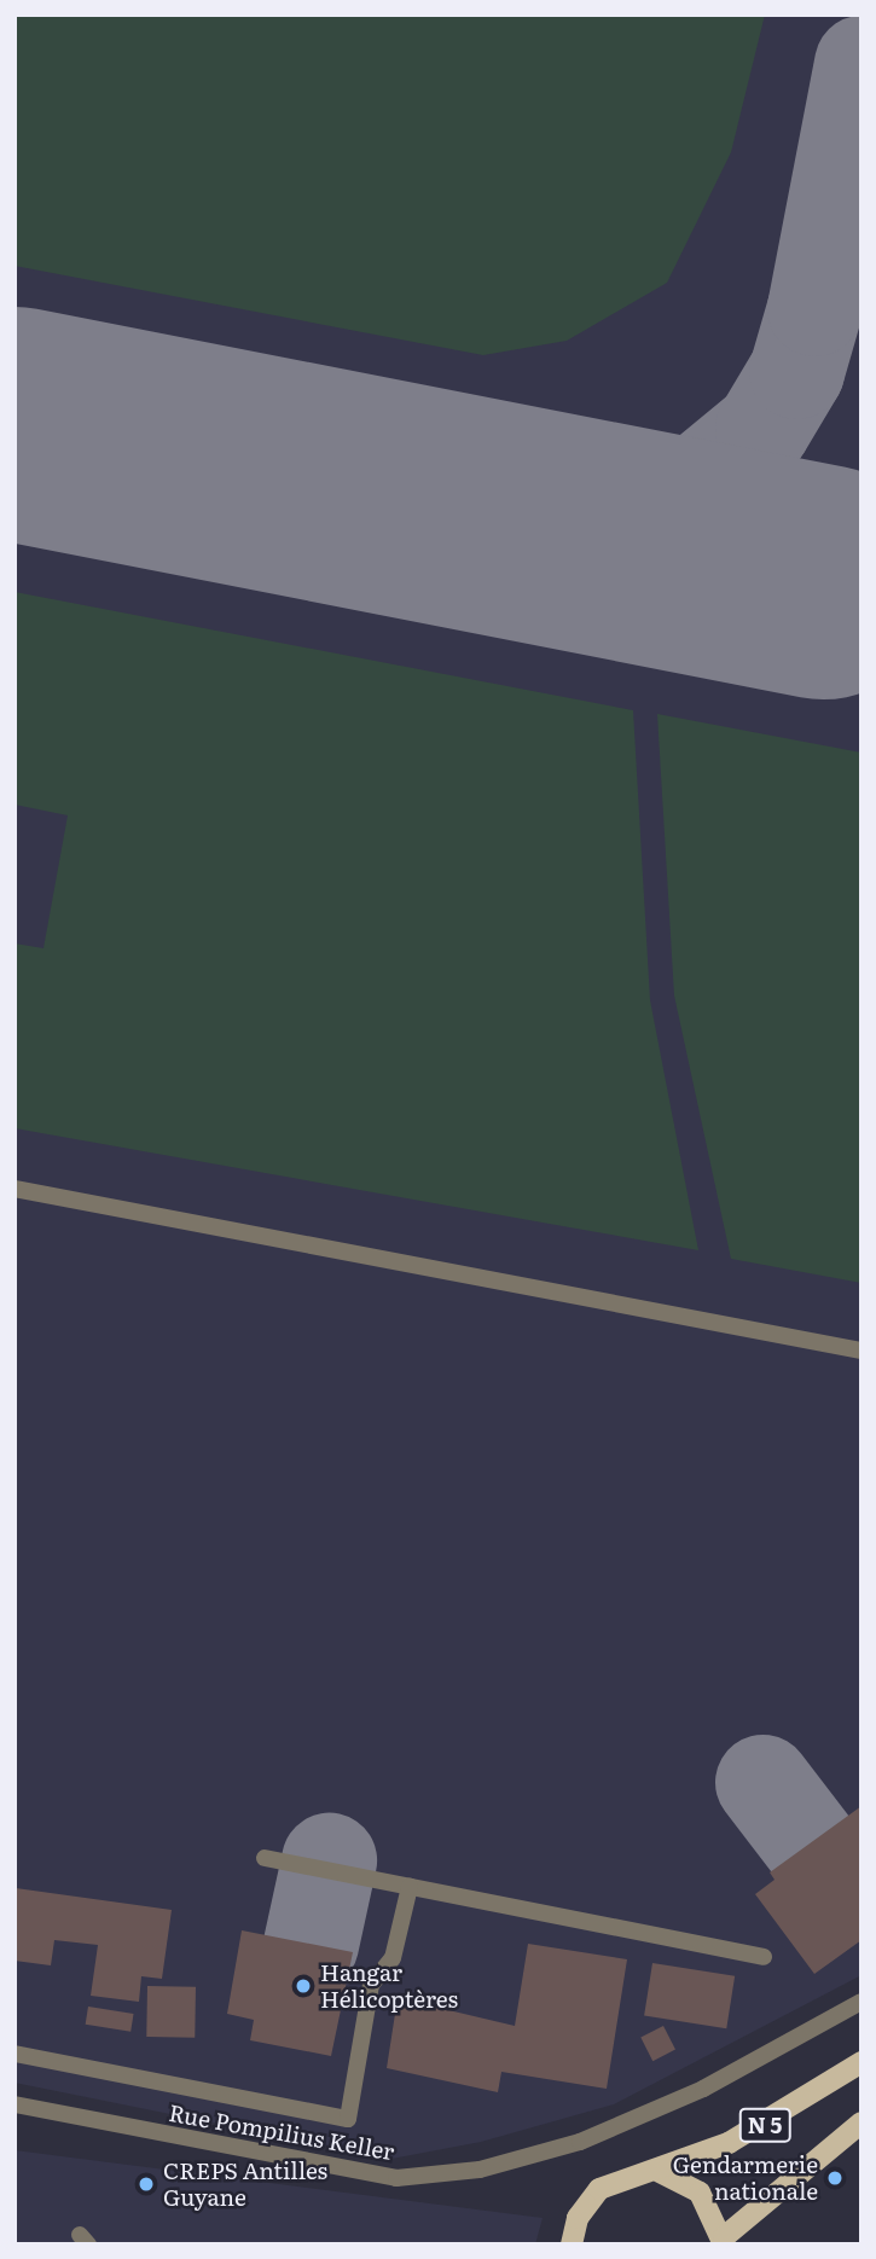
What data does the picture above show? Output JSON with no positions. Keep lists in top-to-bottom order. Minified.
{"streets":{"main road":["N 5"],"street":["Rue Pompilius Keller"]},"places":["Hangar Hélicoptères","Gendarmerie nationale","CREPS Antilles Guyane"]}
